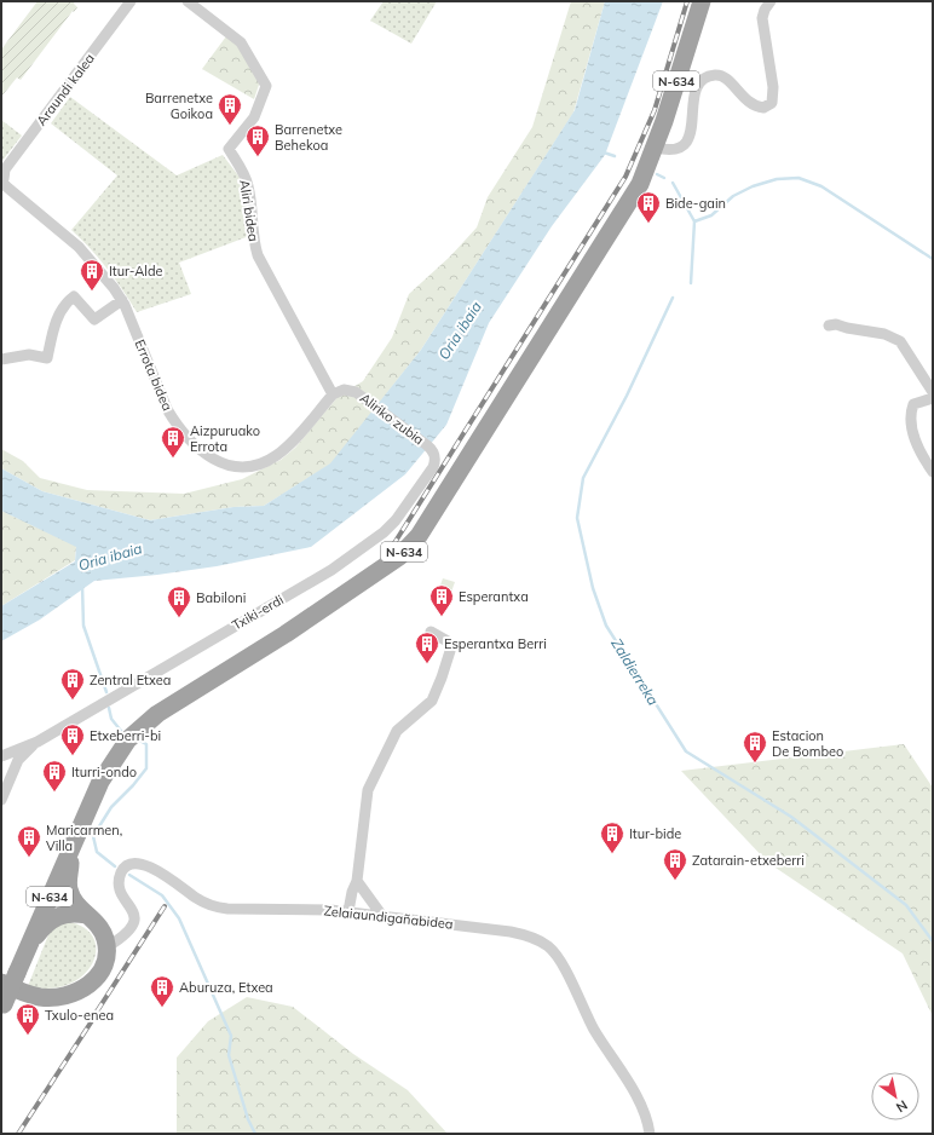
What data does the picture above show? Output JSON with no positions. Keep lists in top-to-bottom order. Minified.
{"streets":{"highway":["N-634"],"street":["Araundi kalea","Aliri bidea","Errota bidea","Aliriko zubia","Txiki-erdi","Zelaiaundigañabidea"]},"crossings":[["Araundi kalea","Errota bidea"],["Aliri bidea","Errota bidea"],["Aliri bidea","Aliriko zubia"],["Errota bidea","Aliriko zubia"],["Aliriko zubia","Txiki-erdi"]],"water":["Oria ibaia","Zaldierreka"],"places":{"building":["Barrenetxe Goikoa","Barrenetxe Behekoa","Bide-gain","Itur-Alde","Aizpuruako Errota","Esperantxa","Babiloni","Esperantxa Berri","Zentral Etxea","Etxeberri-bi","Estacion De Bombeo","Iturri-ondo","Itur-bide","Maricarmen, Villa","Zatarain-etxeberri","Aburuza, Etxea","Txulo-enea"]},"north":"bottom right"}
